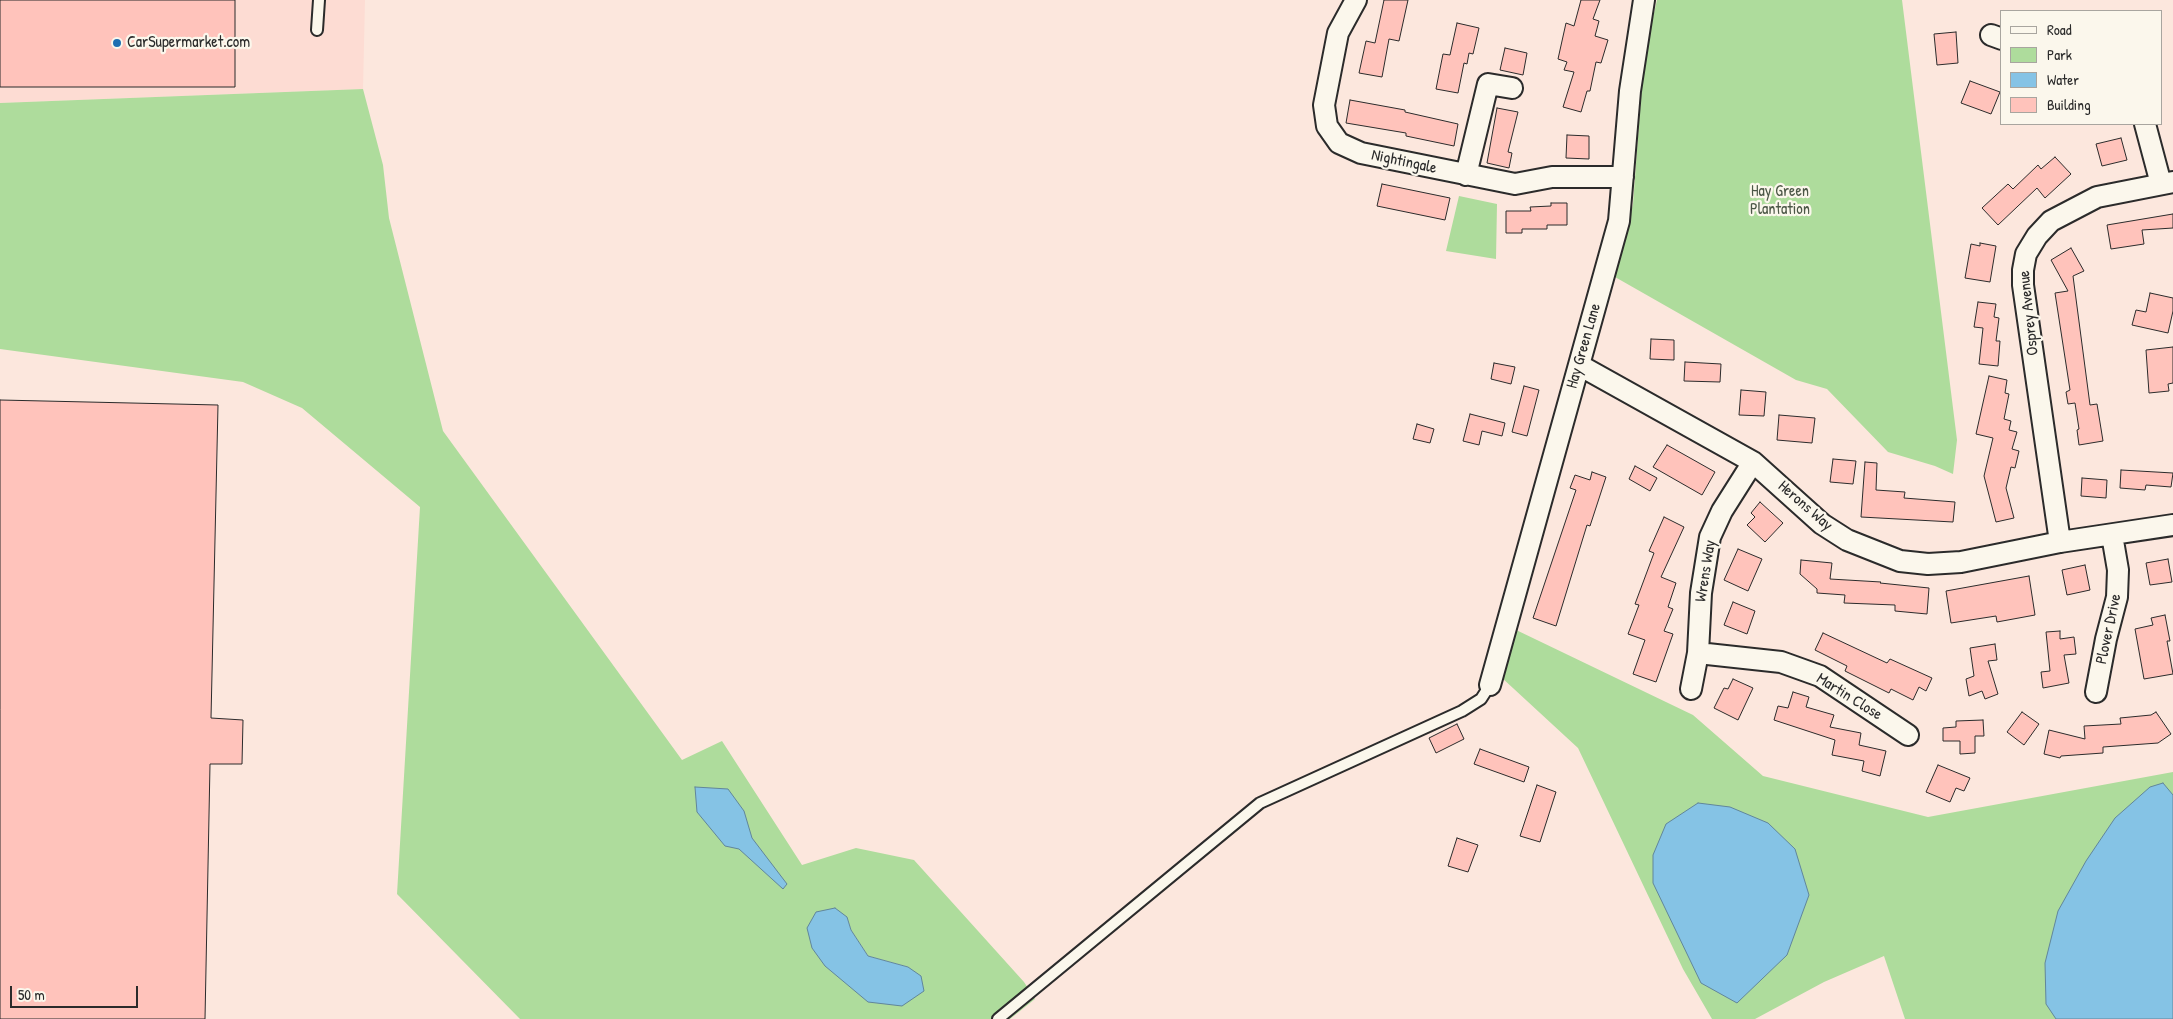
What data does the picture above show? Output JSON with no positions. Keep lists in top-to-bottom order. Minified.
{"streets":{"street":["Nightingale","Osprey Avenue","Hay Green Lane","Herons Way","Wrens Way","Plover Drive","Martin Close"]},"crossings":[["Nightingale","Hay Green Lane"],["Osprey Avenue","Herons Way"],["Hay Green Lane","Herons Way"],["Herons Way","Wrens Way"],["Herons Way","Plover Drive"],["Wrens Way","Martin Close"]],"parks":["Hay Green Plantation"],"places":["CarSupermarket.com"],"legend":["Road","Park","Water","Building"],"scale_bar":"50 m"}
